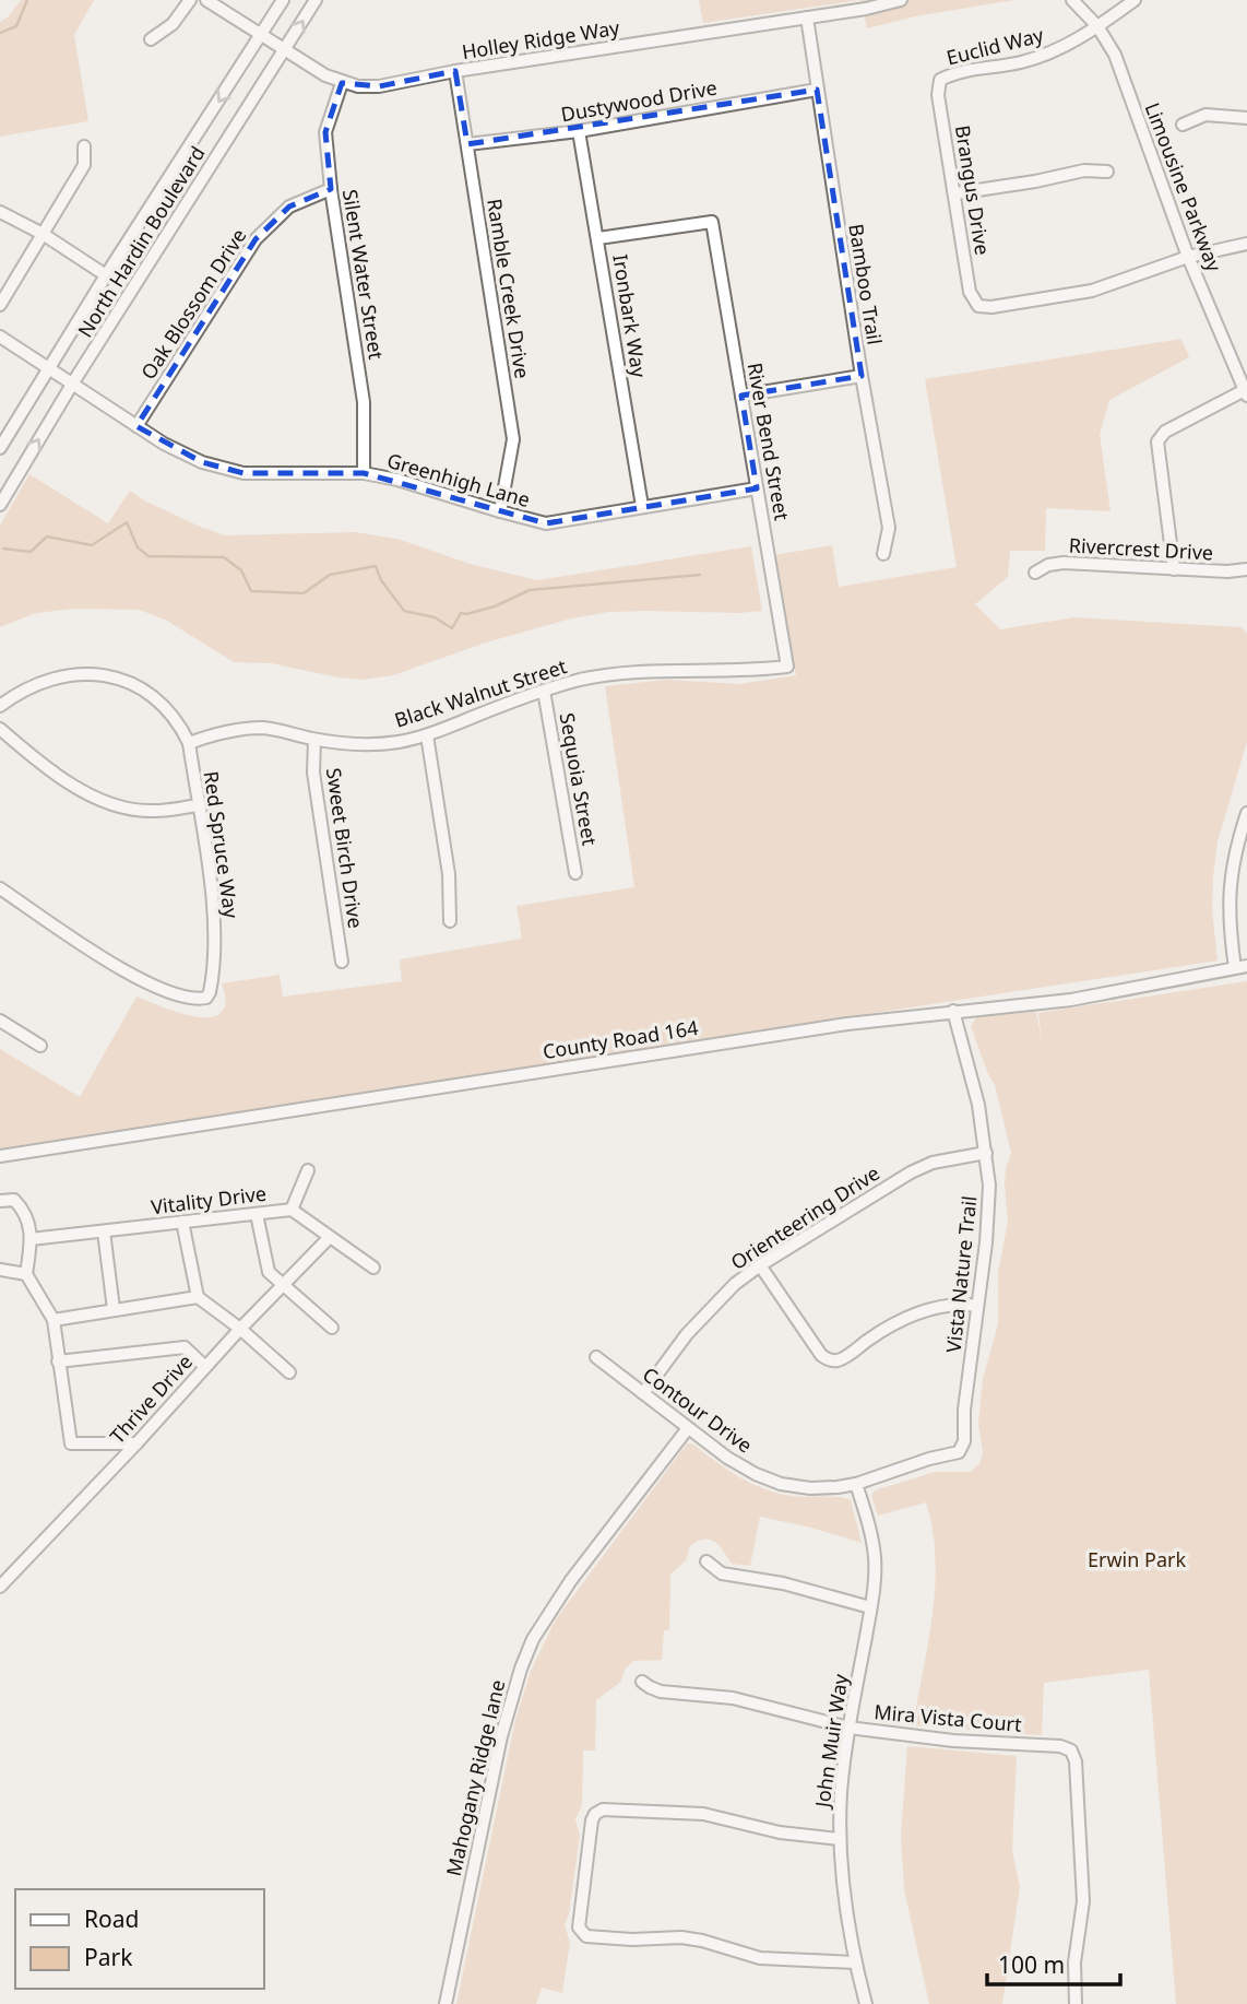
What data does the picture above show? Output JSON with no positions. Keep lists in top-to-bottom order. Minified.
{"streets":{"street":["Holley Ridge Way","Euclid Way","Dustywood Drive","Limousine Parkway","Brangus Drive","North Hardin Boulevard","Silent Water Street","Bamboo Trail","Ramble Creek Drive","Oak Blossom Drive","Ironbark Way","River Bend Street","Greenhigh Lane","Rivercrest Drive","Black Walnut Street","Sequoia Street","Red Spruce Way","Sweet Birch Drive","County Road 164","Vitality Drive","Orienteering Drive","Vista Nature Trail","Thrive Drive","Contour Drive","Mira Vista Court","John Muir Way","Mahogany Ridge lane"]},"crossings":[["Holley Ridge Way","North Hardin Boulevard"],["Holley Ridge Way","Silent Water Street"],["Holley Ridge Way","Bamboo Trail"],["Holley Ridge Way","Ramble Creek Drive"],["Euclid Way","Limousine Parkway"],["Euclid Way","Brangus Drive"],["Dustywood Drive","Bamboo Trail"],["Dustywood Drive","Ramble Creek Drive"],["Dustywood Drive","Ironbark Way"],["Limousine Parkway","Brangus Drive"],["North Hardin Boulevard","Greenhigh Lane"],["Silent Water Street","Oak Blossom Drive"],["Silent Water Street","Greenhigh Lane"],["Ramble Creek Drive","Greenhigh Lane"],["Oak Blossom Drive","Greenhigh Lane"],["Ironbark Way","River Bend Street"],["Ironbark Way","Greenhigh Lane"],["River Bend Street","Greenhigh Lane"],["River Bend Street","Black Walnut Street"],["Black Walnut Street","Sequoia Street"],["Black Walnut Street","Red Spruce Way"],["Black Walnut Street","Sweet Birch Drive"],["County Road 164","Vista Nature Trail"],["Vitality Drive","Thrive Drive"],["Orienteering Drive","Vista Nature Trail"],["Orienteering Drive","Contour Drive"],["Vista Nature Trail","Contour Drive"],["Contour Drive","John Muir Way"],["Contour Drive","Mahogany Ridge lane"],["Mira Vista Court","John Muir Way"]],"parks":["Erwin Park"],"legend":["Road","Park"],"scale_bar":"100 m"}
